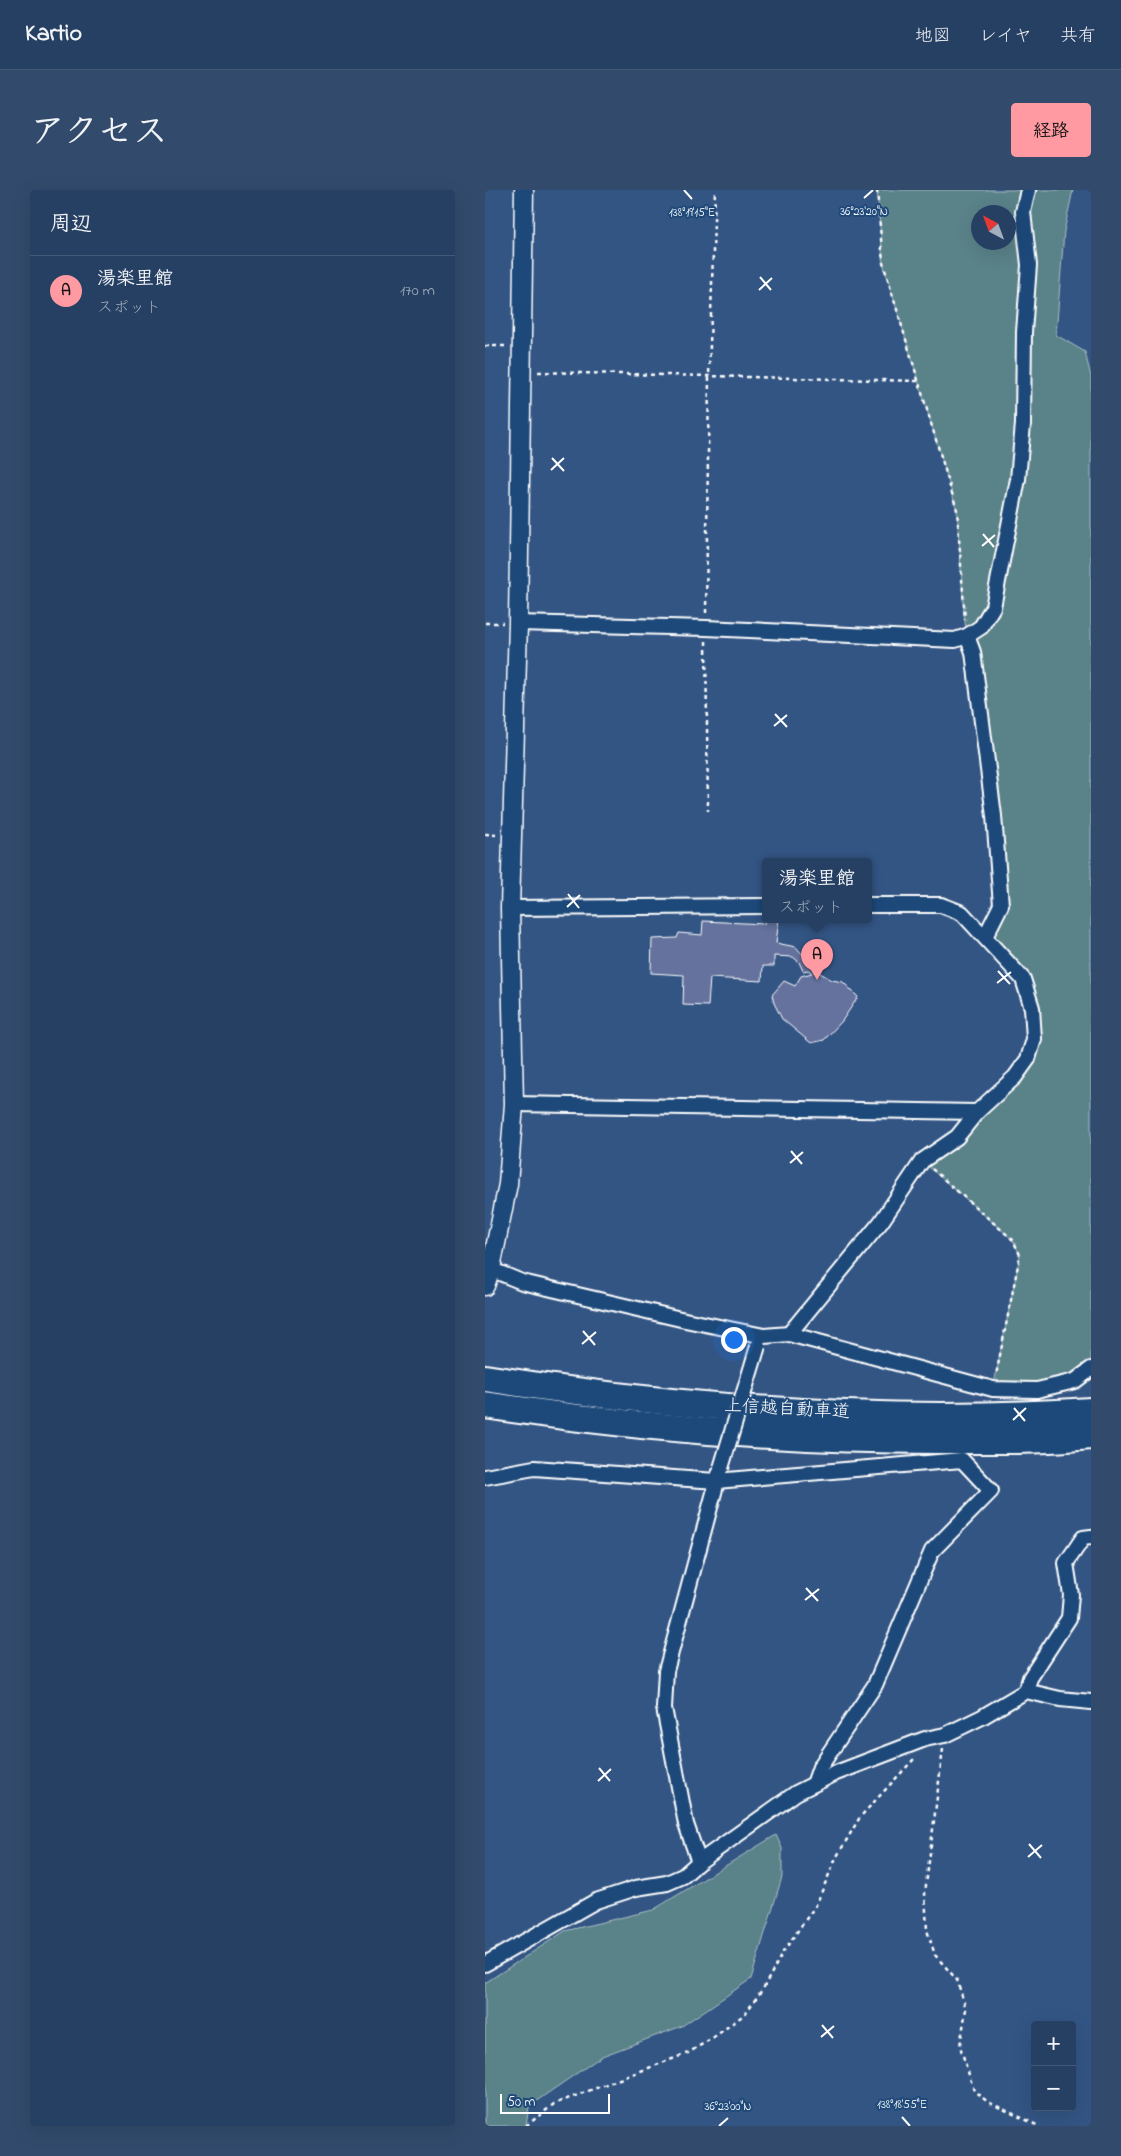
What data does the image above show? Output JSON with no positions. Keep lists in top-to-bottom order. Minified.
{"streets":{"highway":["上信越自動車道"]},"scale_bar":"50 m","north":"top left","page":{"header":"Kartio","nav":["地図","レイヤ","共有"],"title":"アクセス","buttons":"経路","heading":"周辺","list":[{"mark":"A","name":"湯楽里館","note":"スポット","value":"170 m"}],"popup":["湯楽里館","スポット"],"pins":"A","map_buttons":["+","−"],"scale":"50 m"},"coordinates":["36°23'20\"N","138°19'15\"E","138°18'55\"E","36°23'00\"N"]}
